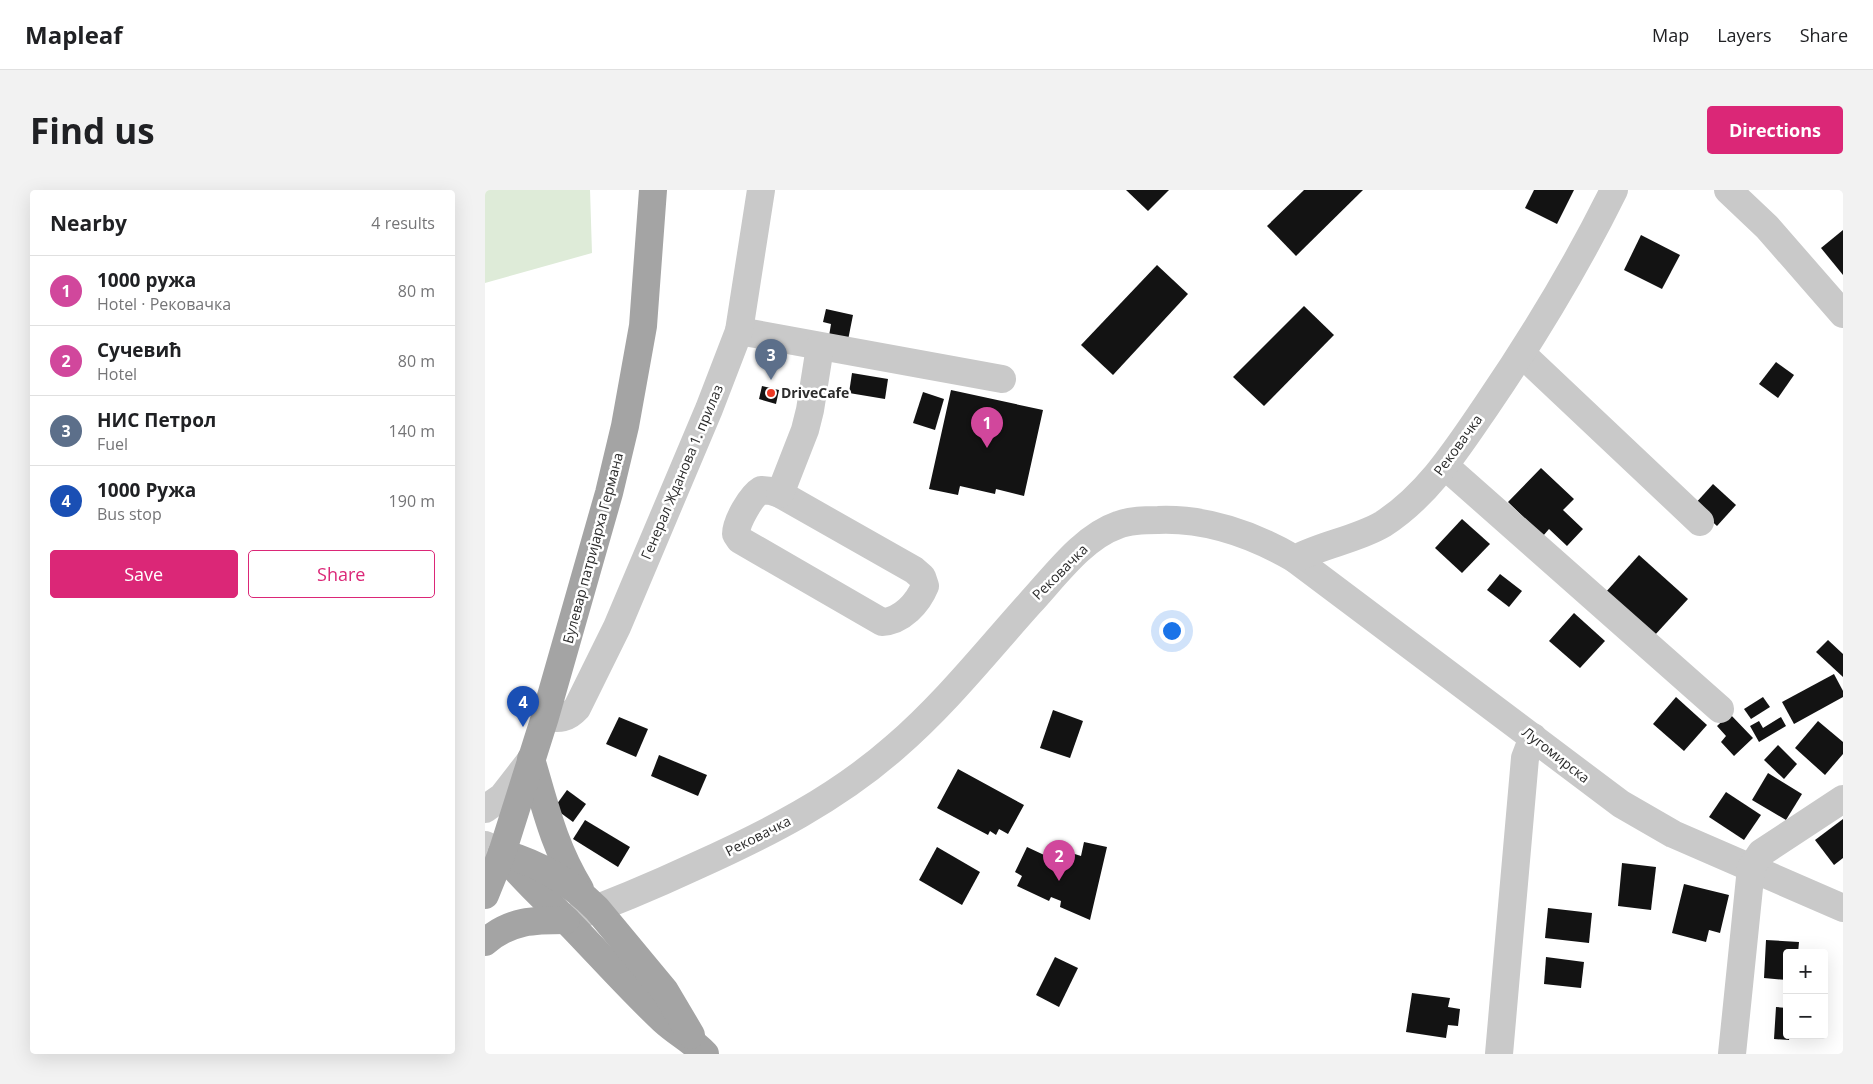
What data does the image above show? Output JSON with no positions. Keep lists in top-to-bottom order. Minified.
{"streets":{"main road":["Булевар патријарха Германа"],"street":["Рековачка","Генерал Жданова 1. прилаз","Лугомирска"]},"crossings":[["Рековачка","Лугомирска"],["Генерал Жданова 1. прилаз","Булевар патријарха Германа"]],"places":["DriveCafe"],"page":{"header":"Mapleaf","nav":["Map","Layers","Share"],"buttons":["Directions",["Save","Share"]],"title":"Find us","heading":["Nearby","4 results"],"list":[{"mark":"1","name":"1000 ружа","note":"Hotel · Рековачка","value":"80 m"},{"mark":"2","name":"Сучевић","note":"Hotel","value":"80 m"},{"mark":"3","name":"НИС Петрол","note":"Fuel","value":"140 m"},{"mark":"4","name":"1000 Ружа","note":"Bus stop","value":"190 m"}],"pins":["3","1","4","2"],"map_buttons":["+","−"]}}
